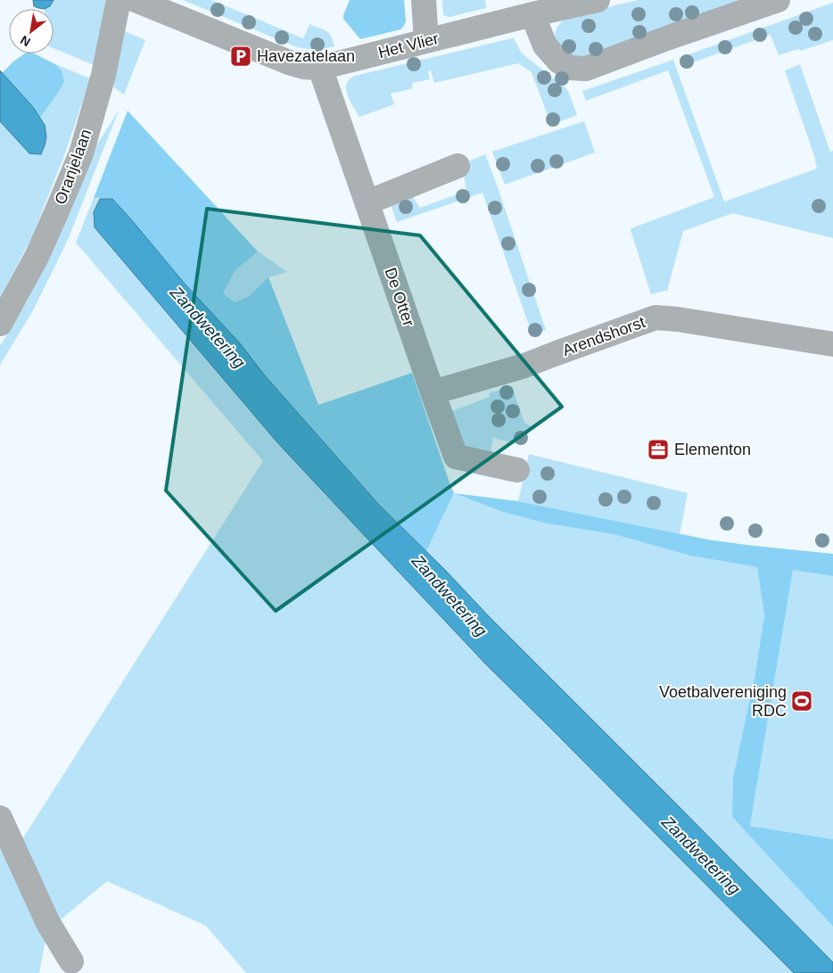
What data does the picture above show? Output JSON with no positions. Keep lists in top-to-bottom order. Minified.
{"streets":{"street":["Het Vlier","Oranjelaan","De Otter","Arendshorst"]},"crossings":[["Het Vlier","De Otter"],["De Otter","Arendshorst"]],"water":["Zandwetering"],"places":{"parking":["Havezatelaan"],"office":["Elementon"],"sports":["Voetbalvereniging RDC"]},"north":"bottom left"}
